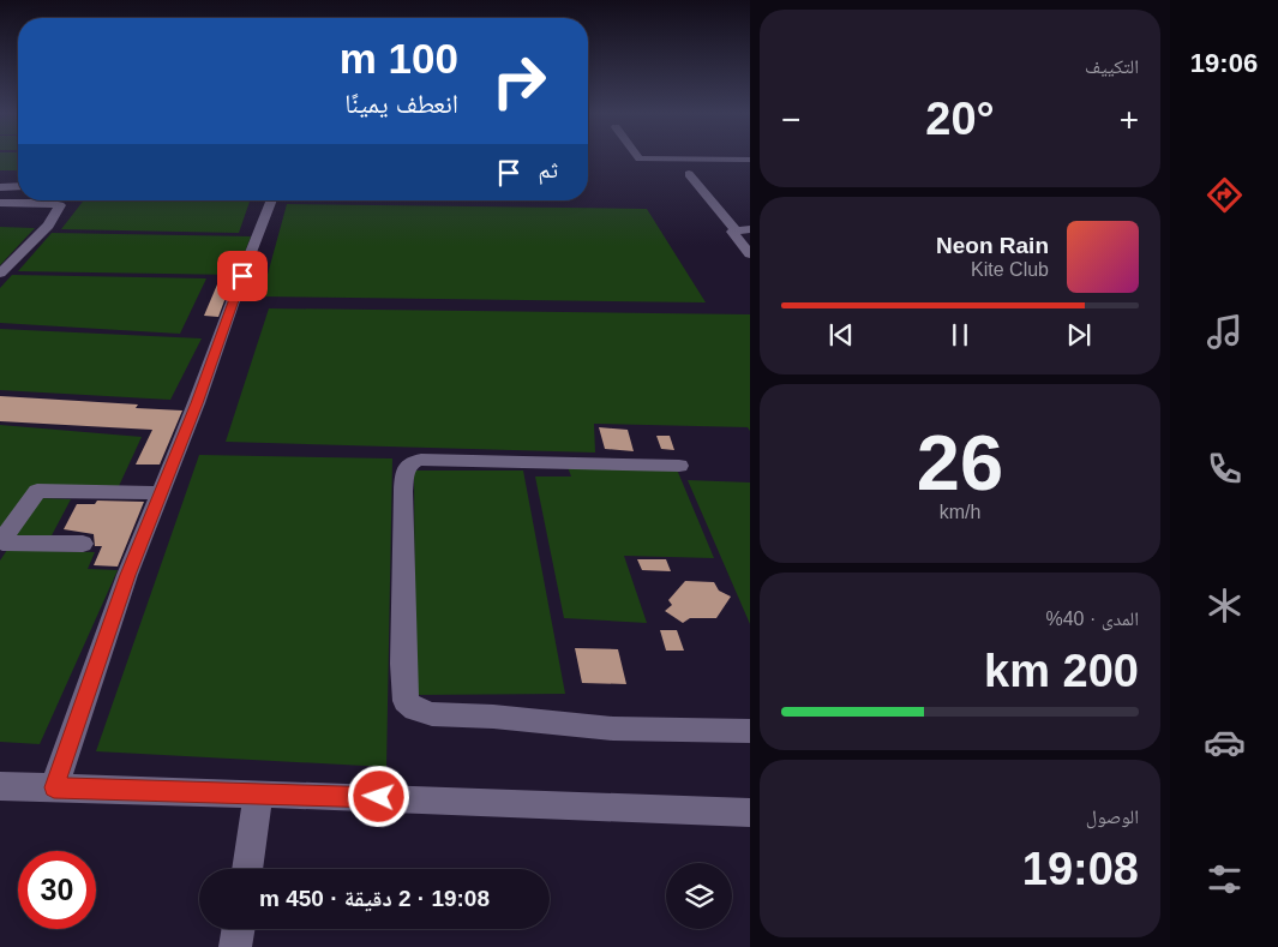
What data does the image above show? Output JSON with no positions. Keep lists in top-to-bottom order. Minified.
{"page":{"tabs":"19:06","tile":["التكييف",["26","km/h"],["المدى · 40%","200 km"],["الوصول","19:08"]],"turn":["100 m","انعطف يمينًا"],"heat":["−","20°","+"],"then":"ثم","song":["Neon Rain","Kite Club"],"limit":"30","trip":"19:08 · 2 دقيقة · 450 m"}}
